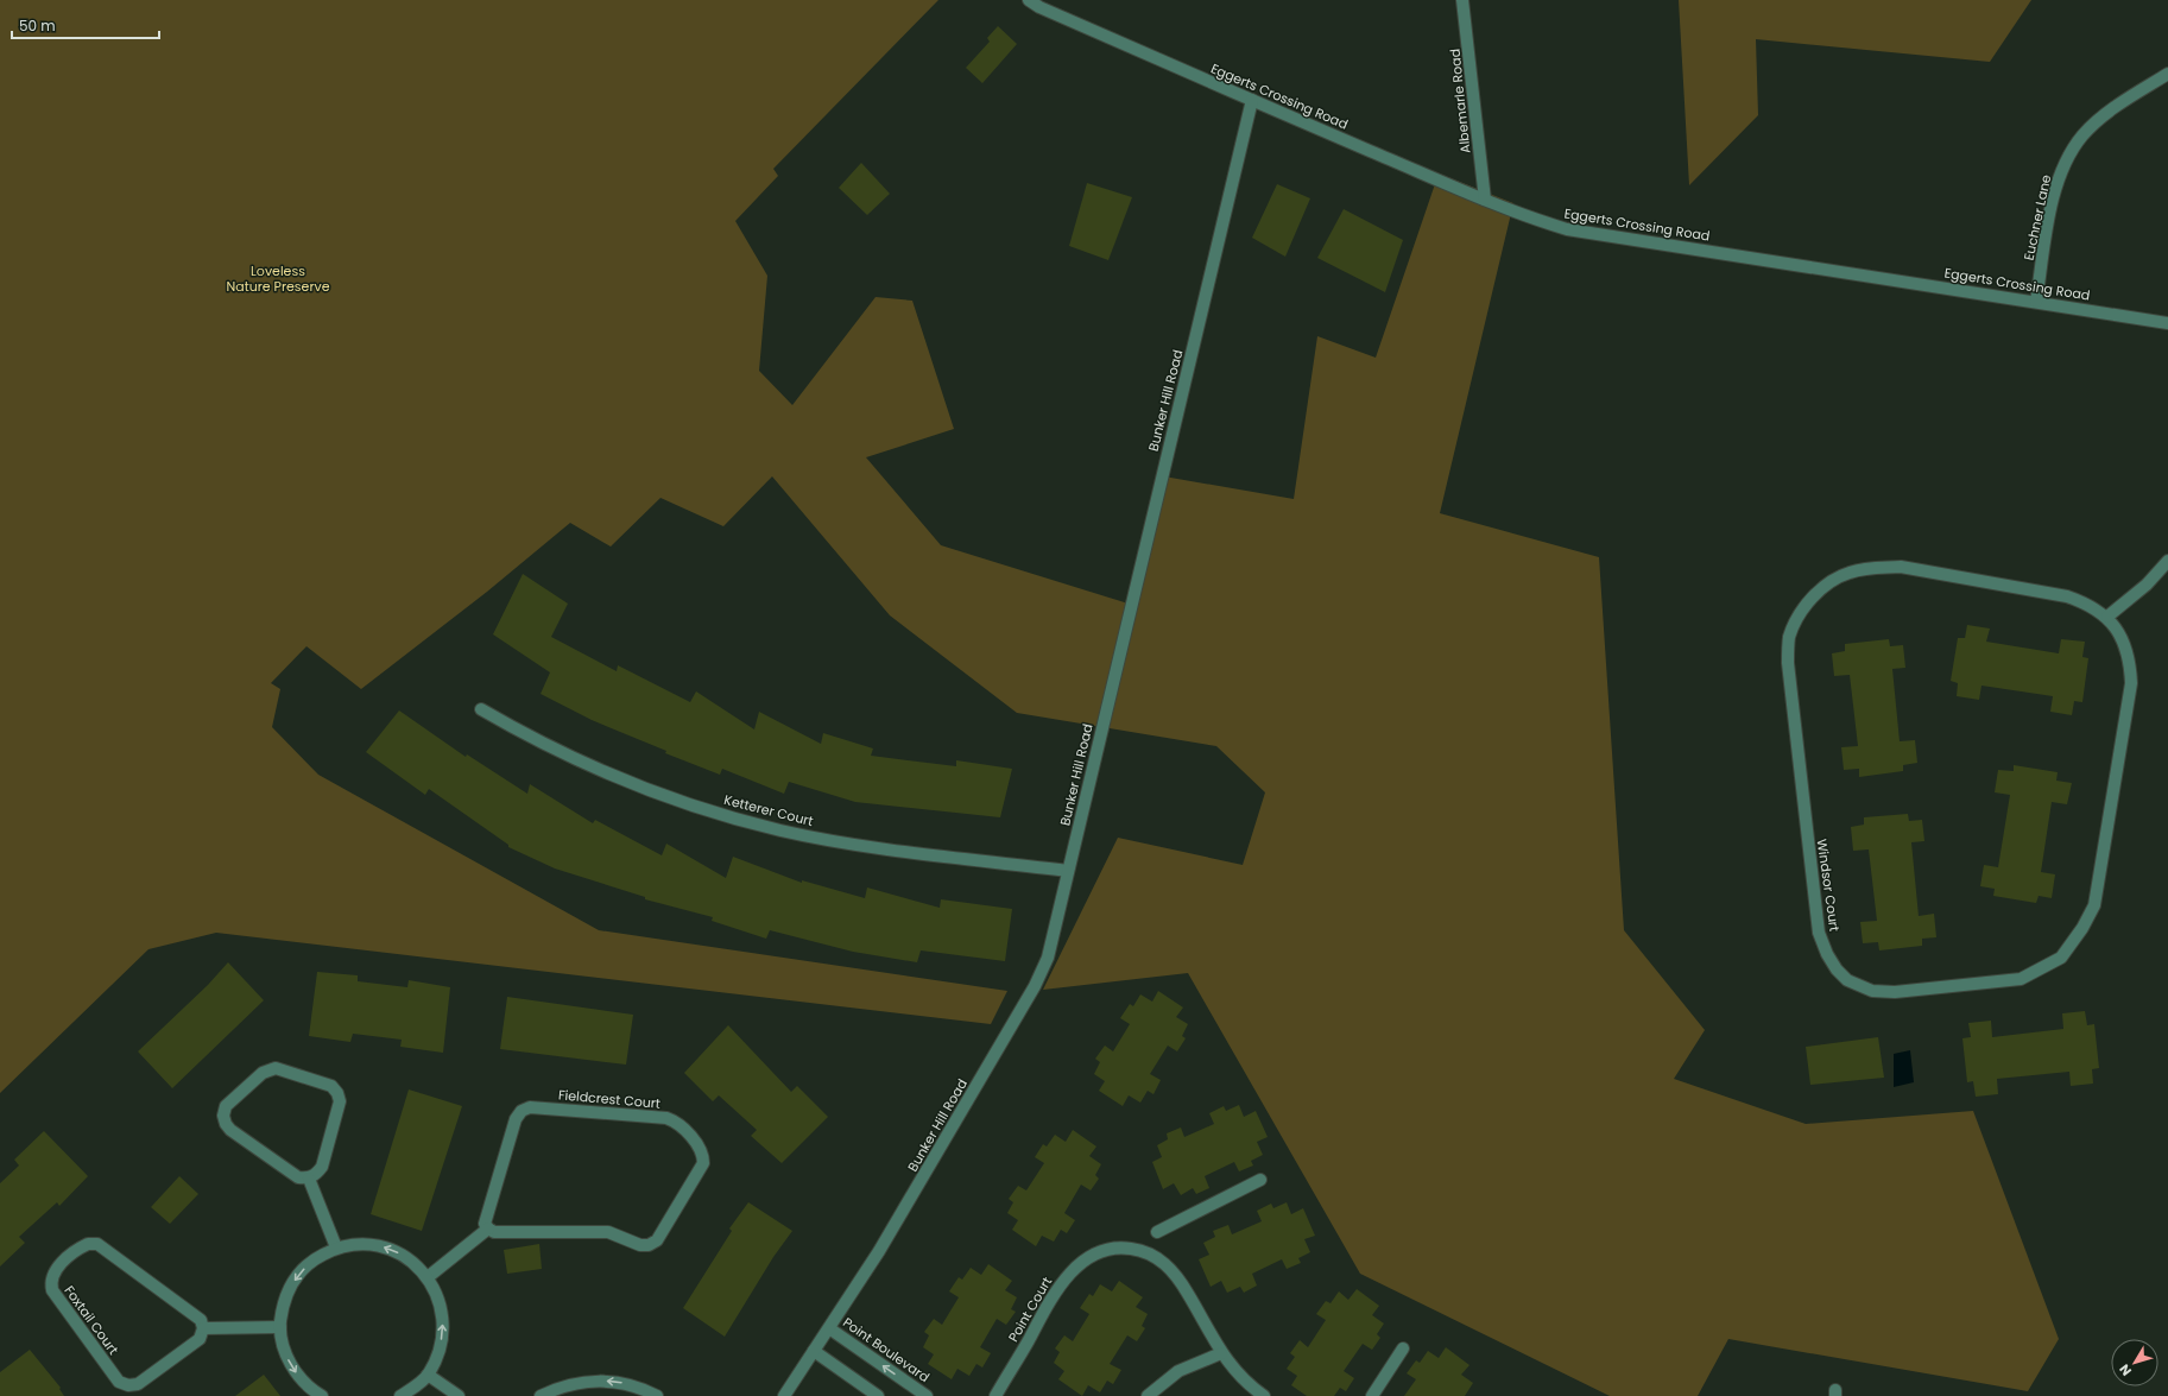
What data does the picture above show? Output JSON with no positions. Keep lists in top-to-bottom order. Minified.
{"streets":{"street":["Eggerts Crossing Road","Albemarle Road","Euchner Lane","Bunker Hill Road","Ketterer Court","Windsor Court","Fieldcrest Court","Point Court","Foxtail Court","Point Boulevard"]},"crossings":[["Eggerts Crossing Road","Albemarle Road"],["Eggerts Crossing Road","Euchner Lane"],["Eggerts Crossing Road","Bunker Hill Road"],["Bunker Hill Road","Ketterer Court"],["Bunker Hill Road","Point Boulevard"]],"parks":["Loveless Nature Preserve"],"scale_bar":"50 m","north":"bottom left"}
